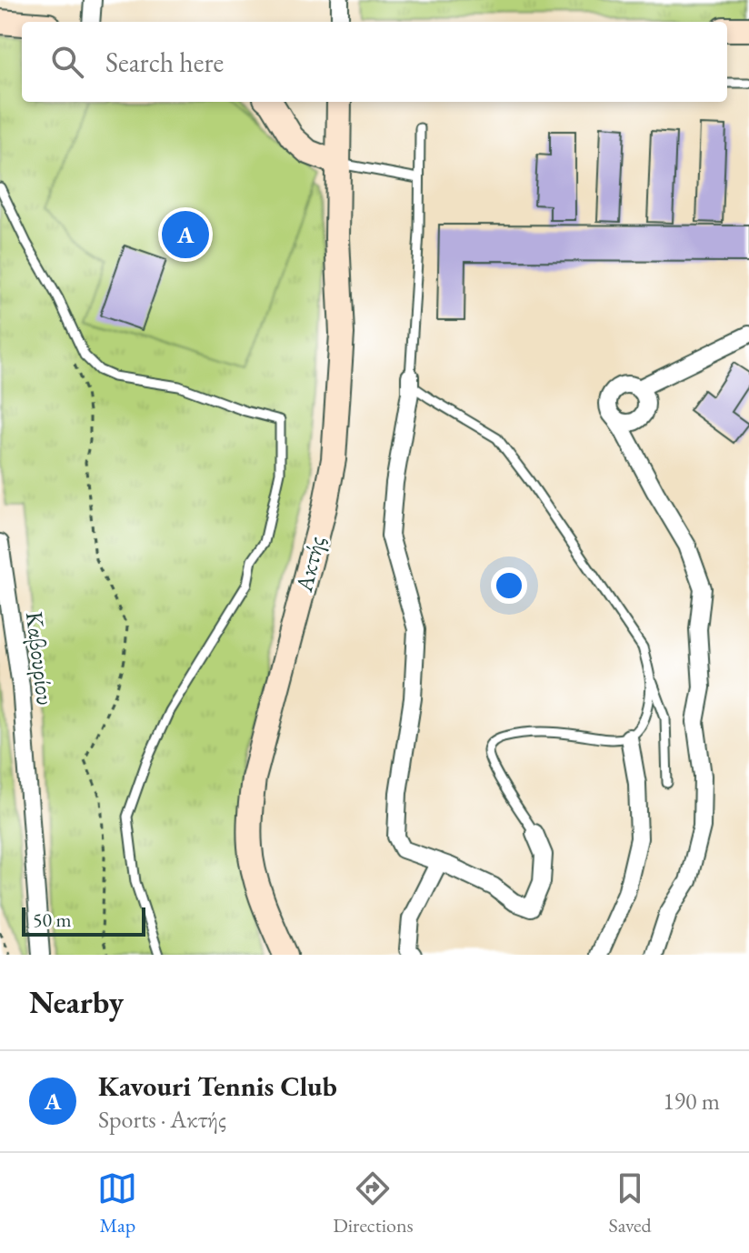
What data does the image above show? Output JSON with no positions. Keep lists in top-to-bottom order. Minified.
{"streets":{"street":["Ακτής","Καβουρίου"]},"scale_bar":"50 m","page":{"search":"Search here","pins":"A","scale":"50 m","heading":"Nearby","list":[{"mark":"A","name":"Kavouri Tennis Club","note":"Sports · Ακτής","value":"190 m"}],"nav":["Map","Directions","Saved"]}}
